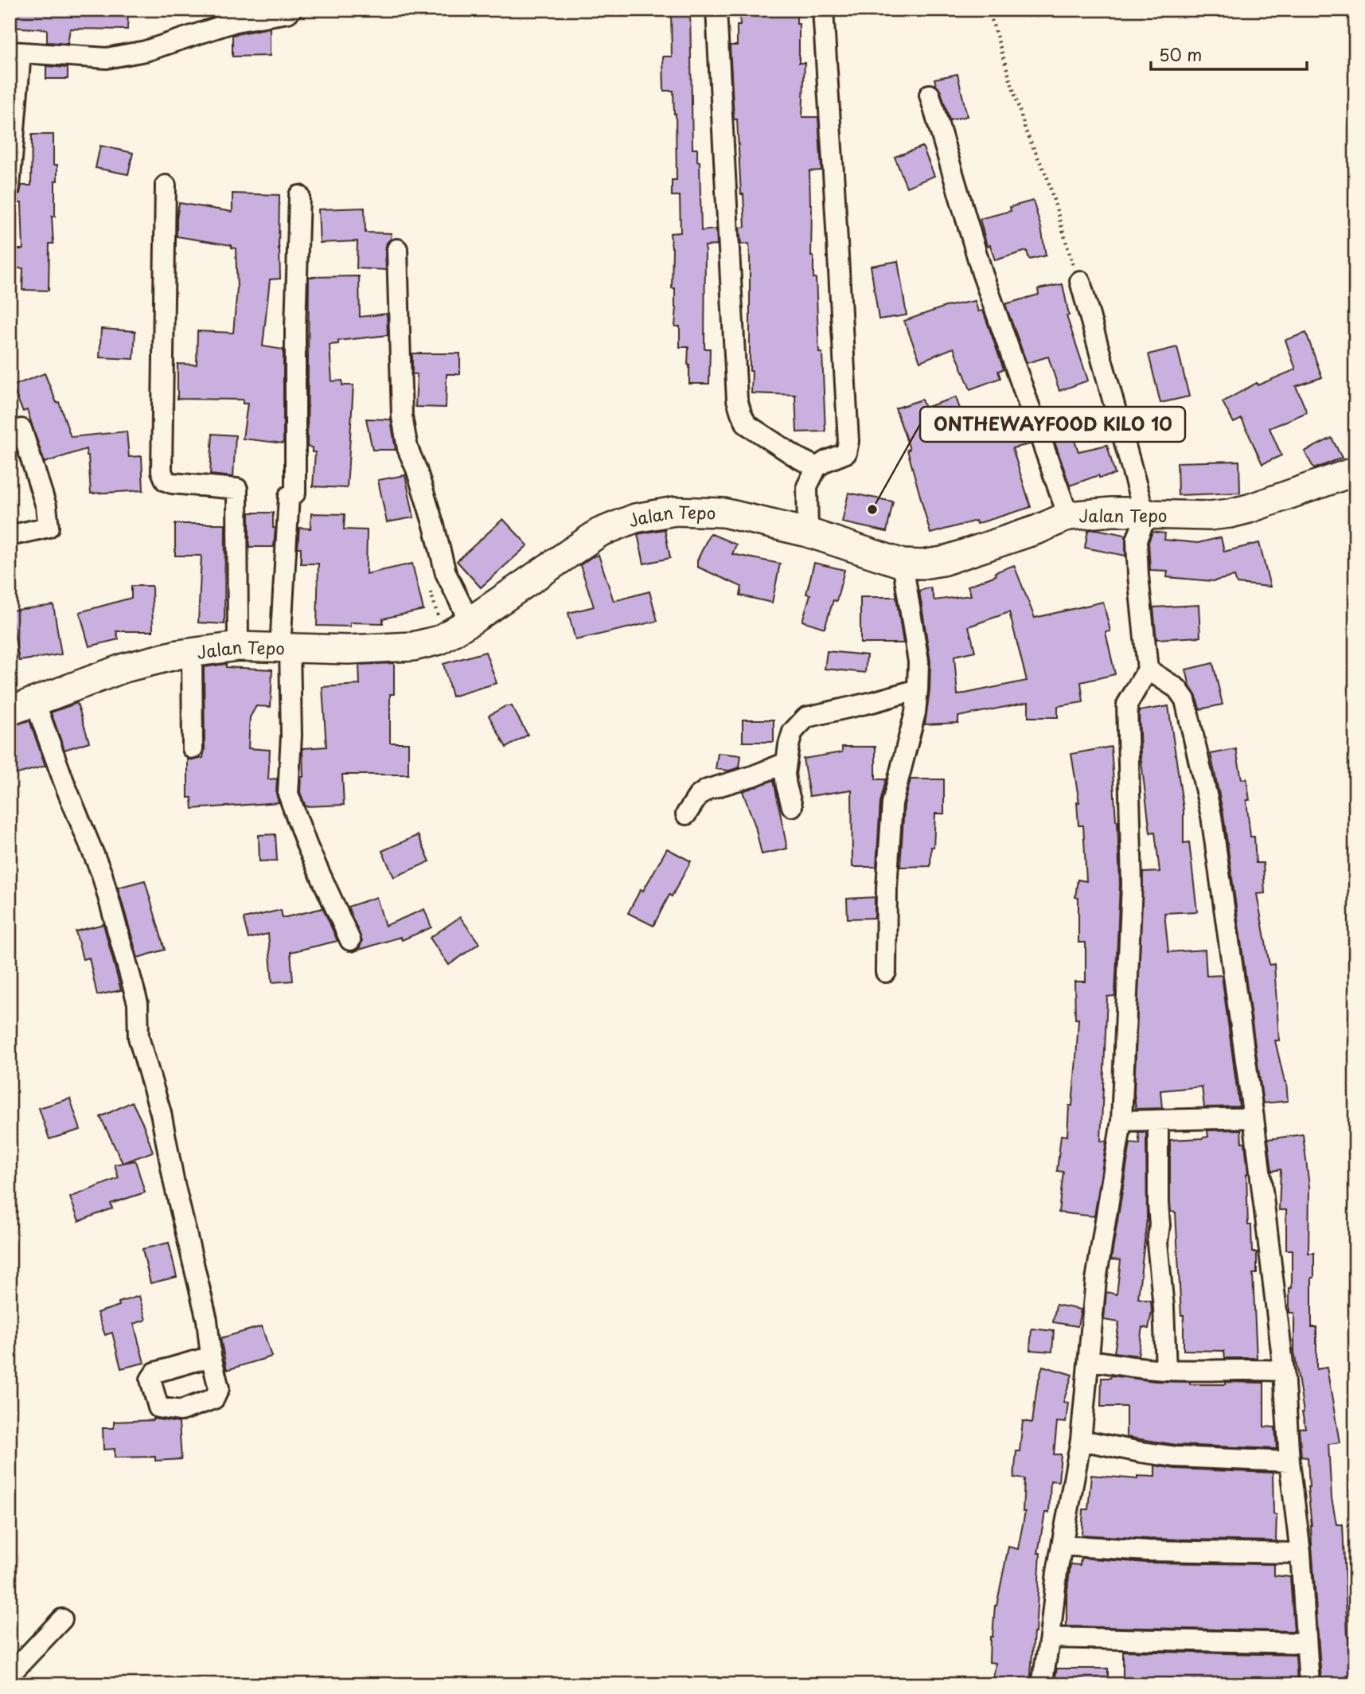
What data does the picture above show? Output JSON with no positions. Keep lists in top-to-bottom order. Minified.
{"streets":{"street":["Jalan Tepo"]},"places":["ONTHEWAYFOOD KILO 10"],"scale_bar":"50 m"}
